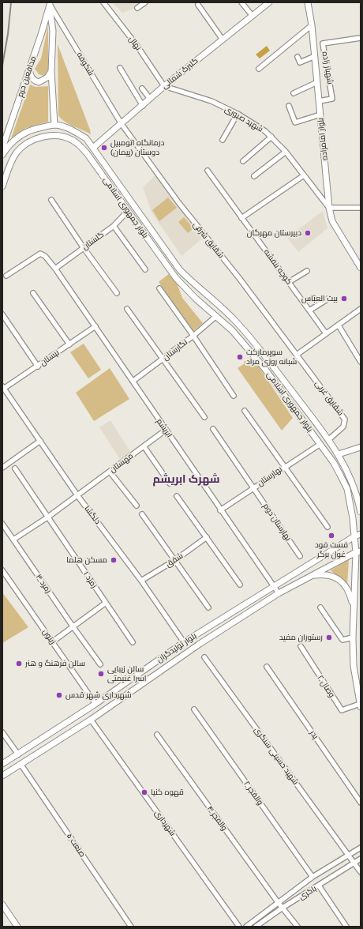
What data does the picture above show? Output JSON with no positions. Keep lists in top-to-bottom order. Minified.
{"streets":{"main road":["گلبرگ شمالی","مدافعین حرم","بلوار امامزاده","بلوار جمهوری اسلامی","بلوار تولیدگران"],"street":["نهال","شکوفه","شهباز زاده","شهید صبوری","شقایق شرقی","گلستان","کوچه بنفشه","نگارستان","نیستان","شقایق غربی","ابریشم","مهستان","بهارستان","دلگشا","بهارستان دوم","شفق","زمرّد ۱","زمرد ۳","زیتون","وصال ۲","پدر","شهید حسینی سنگری","والفجر ۲","والفجر ۴","شهرداری","صنعت ۵","باکری"]},"crossings":[["نهال","گلبرگ شمالی"],["نهال","شهید صبوری"],["شکوفه","گلبرگ شمالی"],["شکوفه","مدافعین حرم"],["شکوفه","شقایق شرقی"],["شهباز زاده","بلوار امامزاده"],["گلبرگ شمالی","شهید صبوری"],["گلبرگ شمالی","بلوار جمهوری اسلامی"],["گلبرگ شمالی","شقایق شرقی"],["شهید صبوری","بلوار امامزاده"],["بلوار جمهوری اسلامی","گلستان"],["بلوار جمهوری اسلامی","نگارستان"],["بلوار جمهوری اسلامی","شقایق غربی"],["بلوار جمهوری اسلامی","بهارستان"],["بلوار جمهوری اسلامی","بلوار تولیدگران"],["بلوار جمهوری اسلامی","وصال ۲"],["شقایق شرقی","شقایق غربی"],["گلستان","ابریشم"],["نگارستان","ابریشم"],["نیستان","ابریشم"],["نیستان","دلگشا"],["ابریشم","مهستان"],["ابریشم","بهارستان"],["ابریشم","بلوار تولیدگران"],["مهستان","دلگشا"],["مهستان","زمرّد ۱"],["مهستان","زمرد ۳"],["بهارستان","بهارستان دوم"],["دلگشا","شفق"],["دلگشا","بلوار تولیدگران"],["زیتون","بلوار تولیدگران"],["بلوار تولیدگران","شهرداری"],["بلوار تولیدگران","صنعت ۵"],["شهید حسینی سنگری","باکری"],["والفجر ۴","باکری"]],"districts":["شهرک ابریشم"],"places":["درمانگاه اتومبیل دوستان (پیمان)","دبیرستان مهرگان","بیت العبّاس","سوپرمارکت شبانه روزی مراد","فست فود غول برگر","مسکن هلما","رستوران مفید","سالن فرهنگ و هنر","سالن زیبایی اسرا غنیمتی","شهرداری شهر قدس","قهوه کنیا"]}
